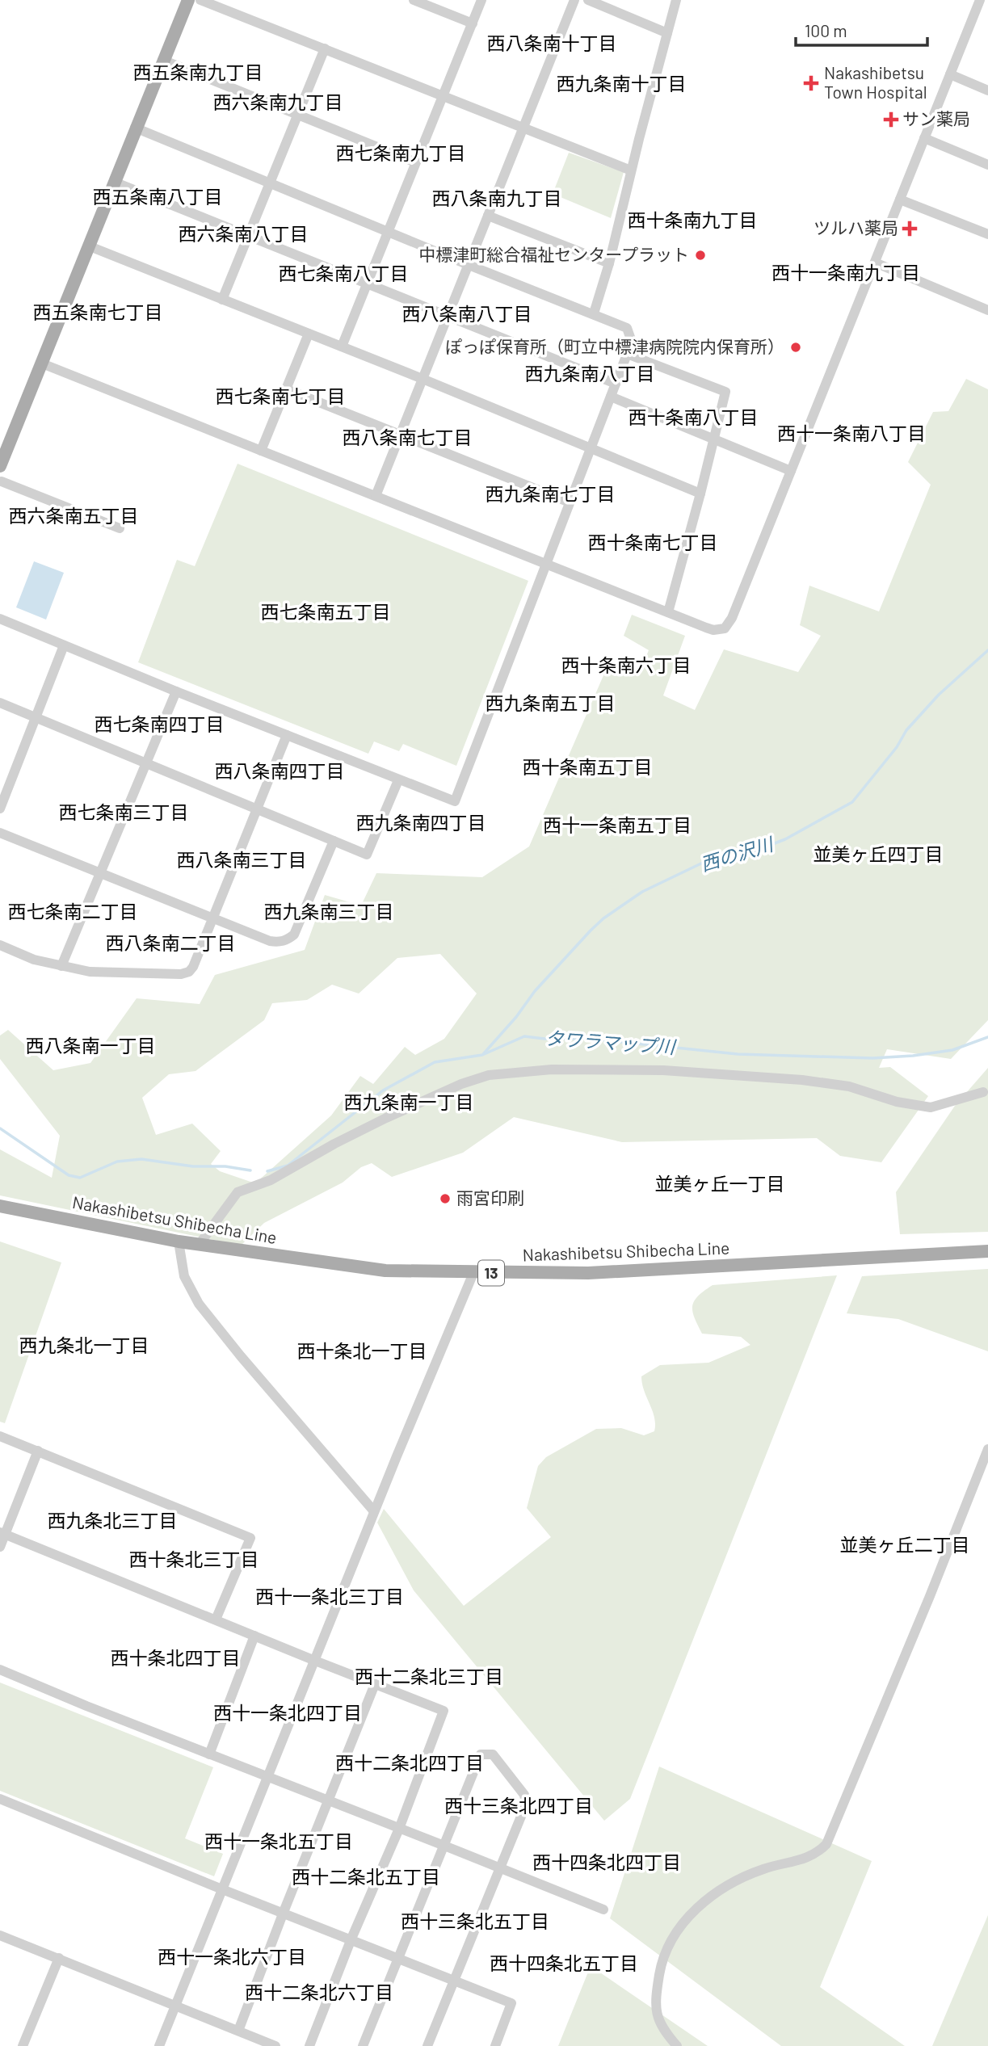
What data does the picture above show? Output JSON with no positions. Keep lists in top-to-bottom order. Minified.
{"streets":{"main road":["Nakashibetsu Shibecha Line","13"]},"districts":["西八条南十丁目","西五条南九丁目","西九条南十丁目","西六条南九丁目","西七条南九丁目","西五条南八丁目","西八条南九丁目","西十条南九丁目","西六条南八丁目","西十一条南九丁目","西七条南八丁目","西五条南七丁目","西八条南八丁目","西九条南八丁目","西七条南七丁目","西十条南八丁目","西十一条南八丁目","西八条南七丁目","西九条南七丁目","西六条南五丁目","西十条南七丁目","西七条南五丁目","西十条南六丁目","西九条南五丁目","西七条南四丁目","西十条南五丁目","西八条南四丁目","西七条南三丁目","西九条南四丁目","西十一条南五丁目","並美ヶ丘四丁目","西八条南三丁目","西七条南二丁目","西九条南三丁目","西八条南二丁目","西八条南一丁目","西九条南一丁目","並美ヶ丘一丁目","西九条北一丁目","西十条北一丁目","西九条北三丁目","並美ヶ丘二丁目","西十条北三丁目","西十一条北三丁目","西十条北四丁目","西十二条北三丁目","西十一条北四丁目","西十二条北四丁目","西十三条北四丁目","西十一条北五丁目","西十四条北四丁目","西十二条北五丁目","西十三条北五丁目","西十一条北六丁目","西十四条北五丁目","西十二条北六丁目"],"water":["西の沢川","タワラマップ川"],"places":{"health":["Nakashibetsu Town Hospital","サン薬局","ツルハ薬局"],"other":["中標津町総合福祉センタープラット","ぽっぽ保育所（町立中標津病院院内保育所）","雨宮印刷"]},"scale_bar":"100 m"}
